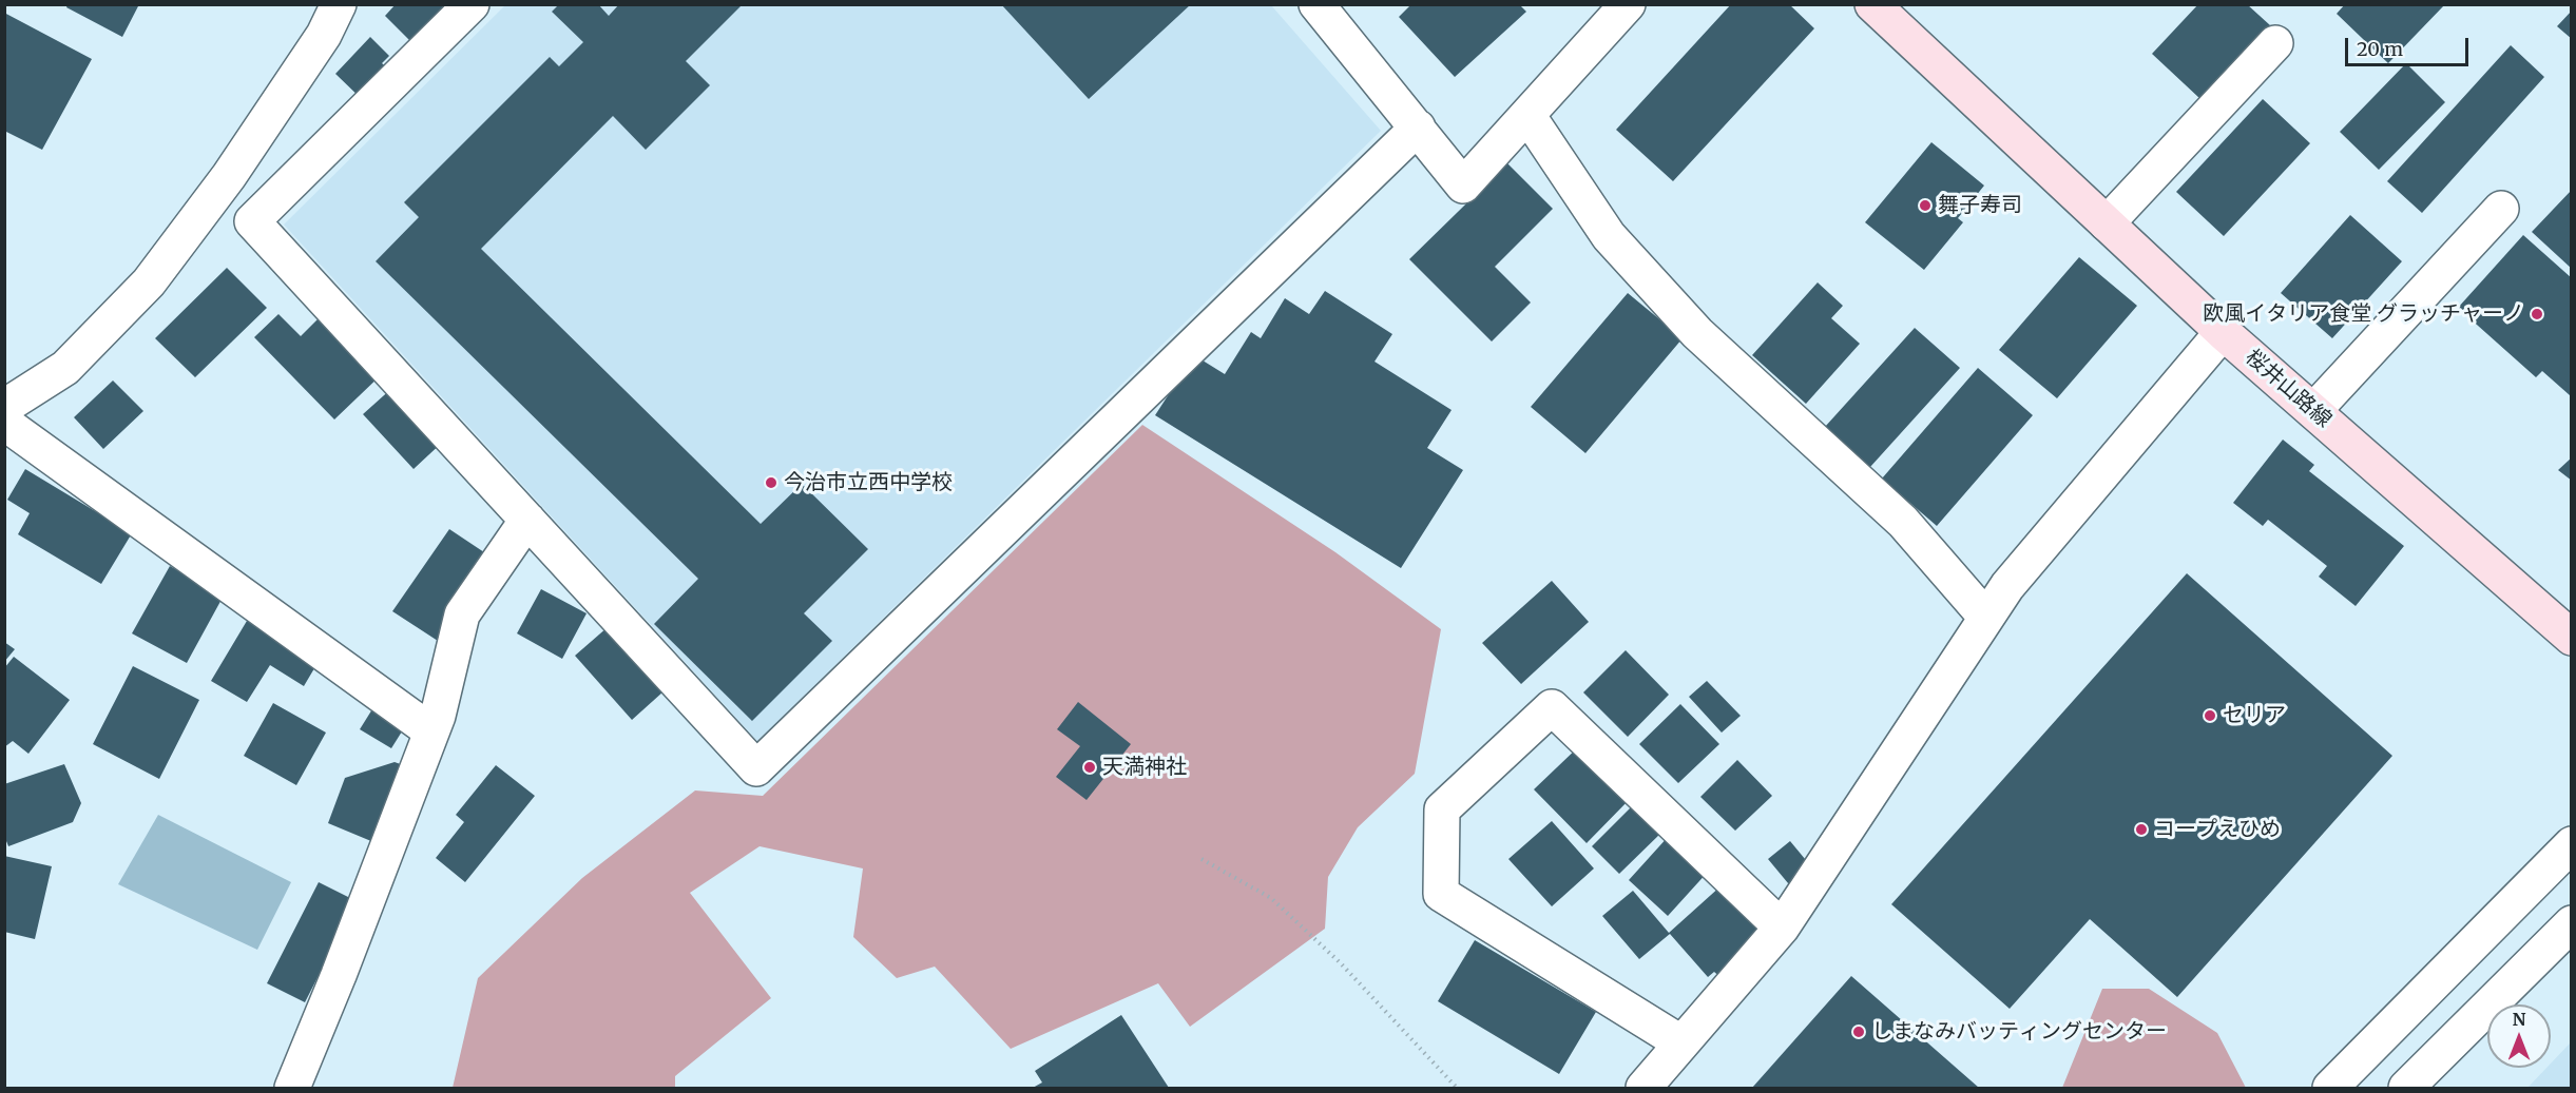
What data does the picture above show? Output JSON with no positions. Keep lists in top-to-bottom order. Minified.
{"streets":{"main road":["桜井山路線"]},"places":["舞子寿司","欧風イタリア食堂 グラッチャーノ","今治市立西中学校","セリア","天満神社","コープえひめ","しまなみバッティングセンター"],"scale_bar":"20 m","north":"top"}
